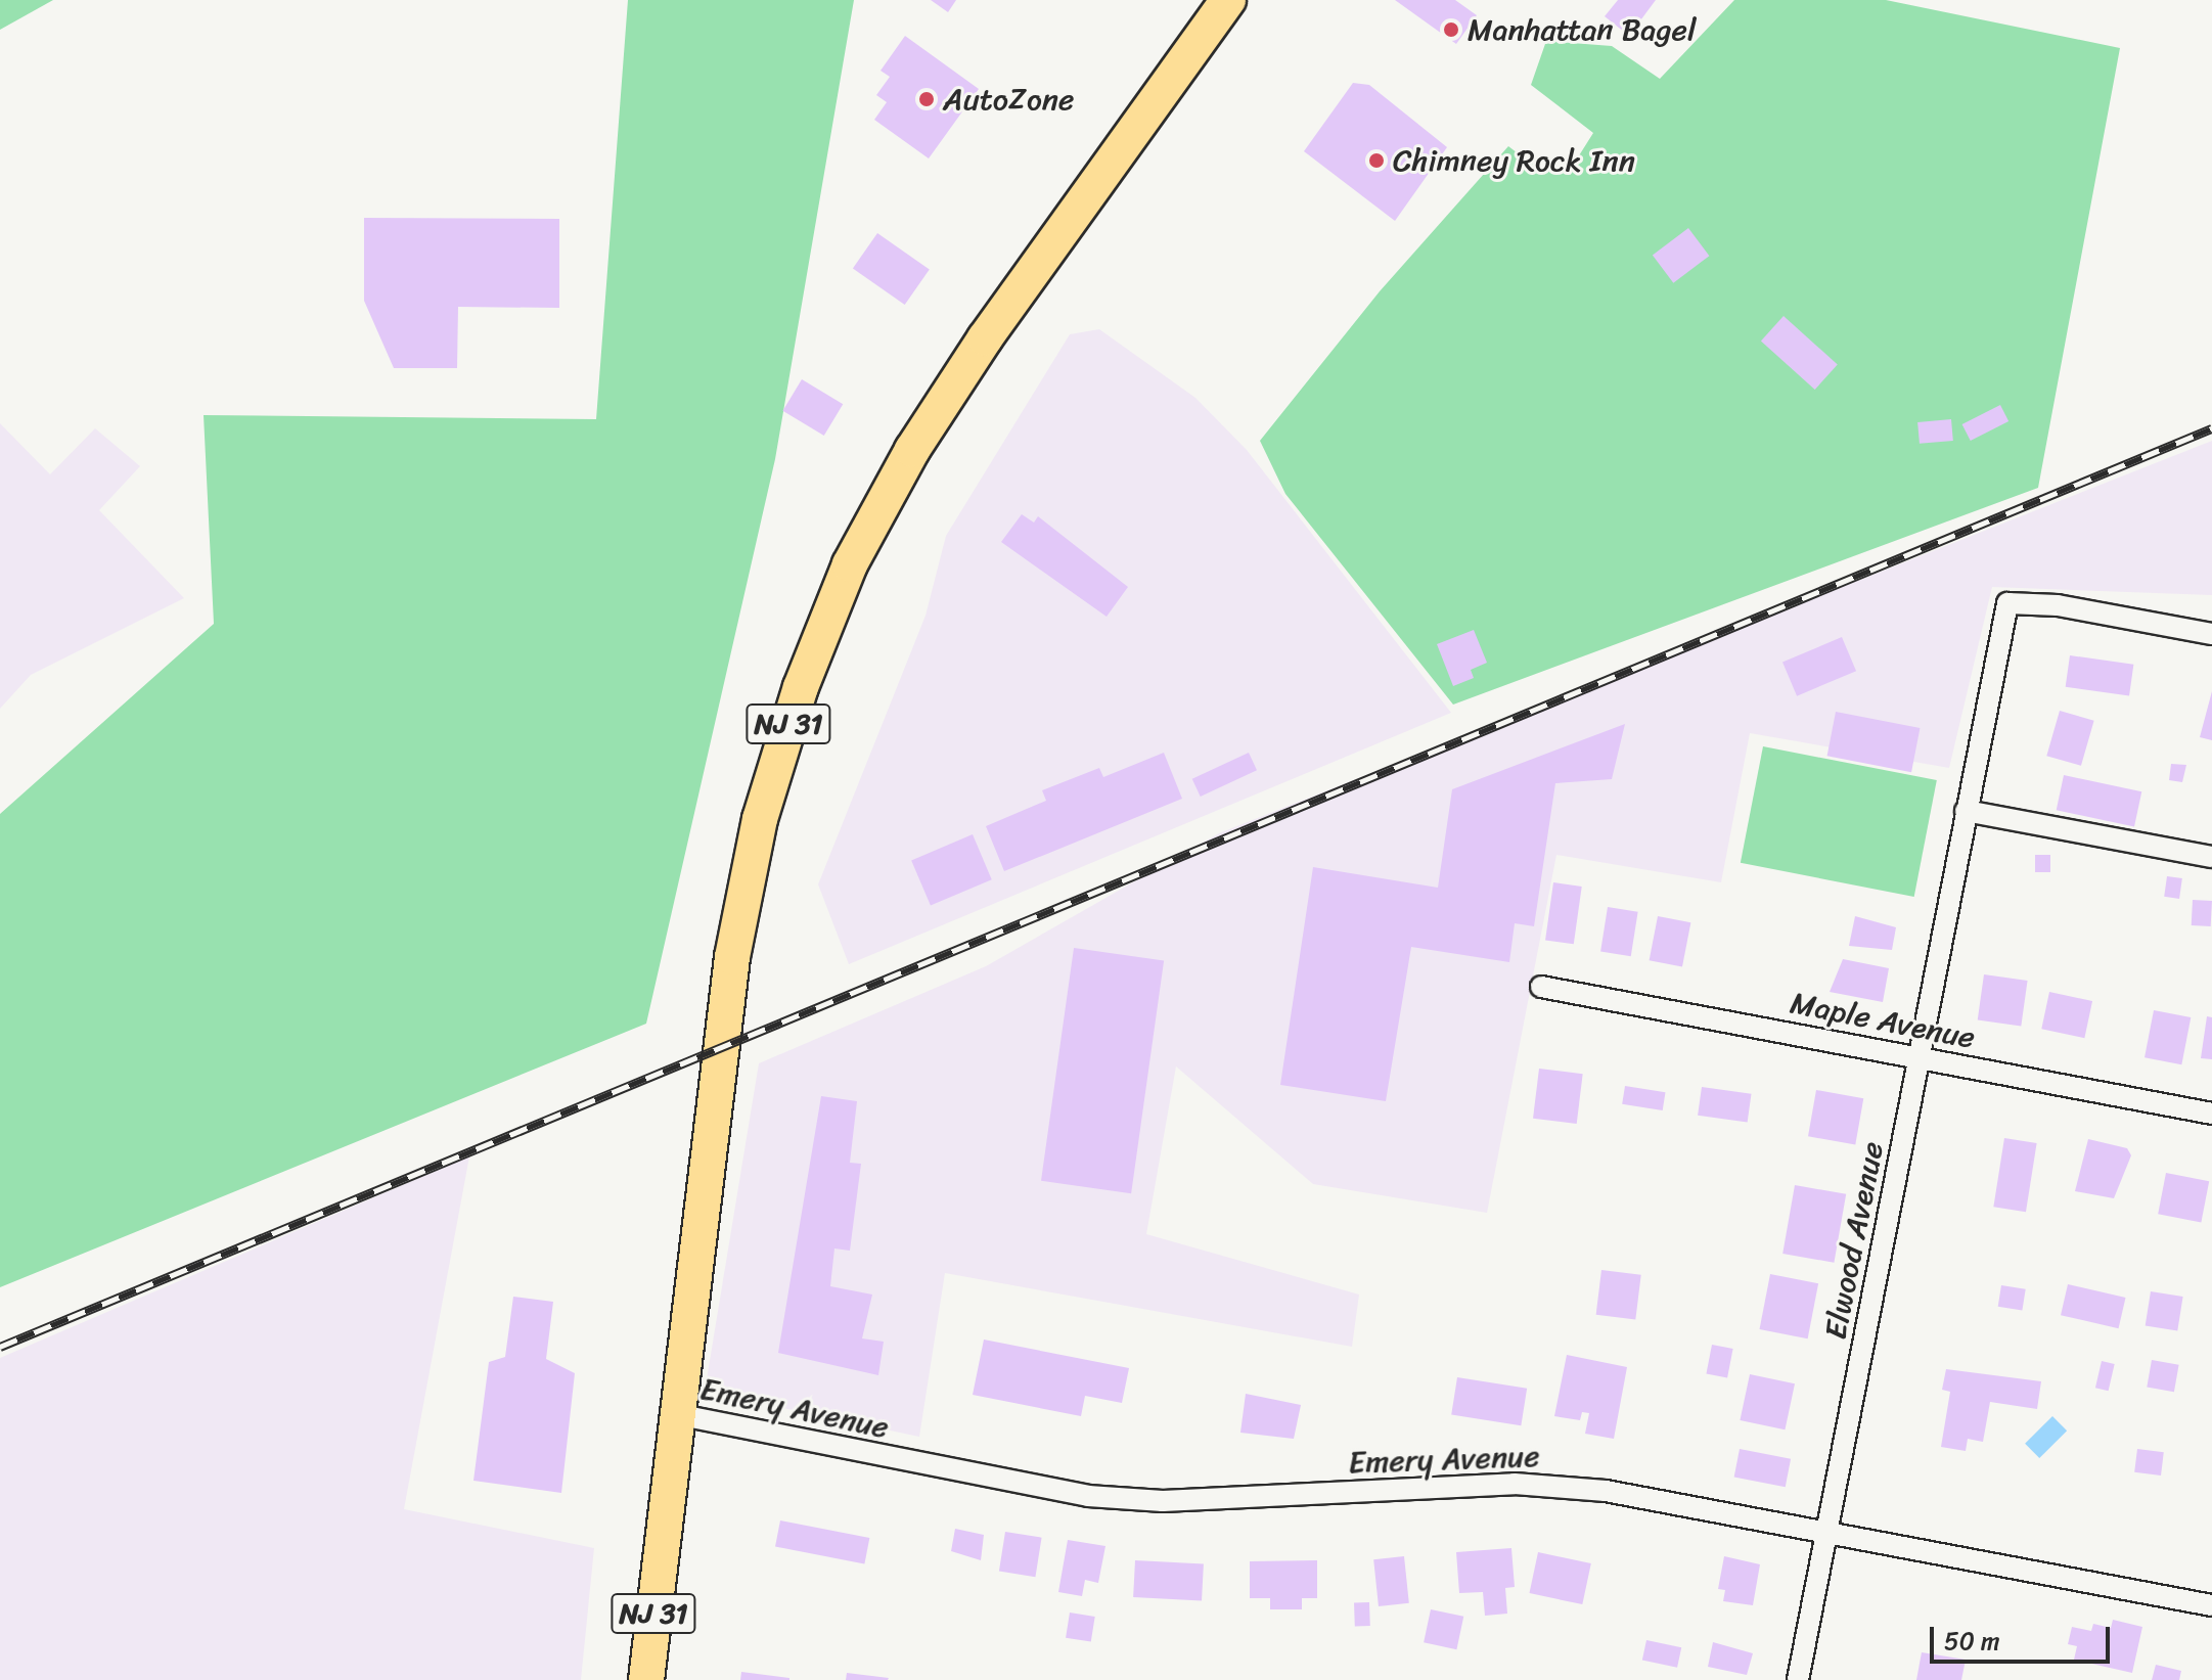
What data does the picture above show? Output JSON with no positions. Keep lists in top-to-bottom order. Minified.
{"streets":{"highway":["NJ 31"],"street":["Maple Avenue","Elwood Avenue","Emery Avenue"]},"crossings":[["NJ 31","Emery Avenue"],["Maple Avenue","Elwood Avenue"],["Elwood Avenue","Emery Avenue"]],"places":["Manhattan Bagel","AutoZone","Chimney Rock Inn"],"scale_bar":"50 m"}
